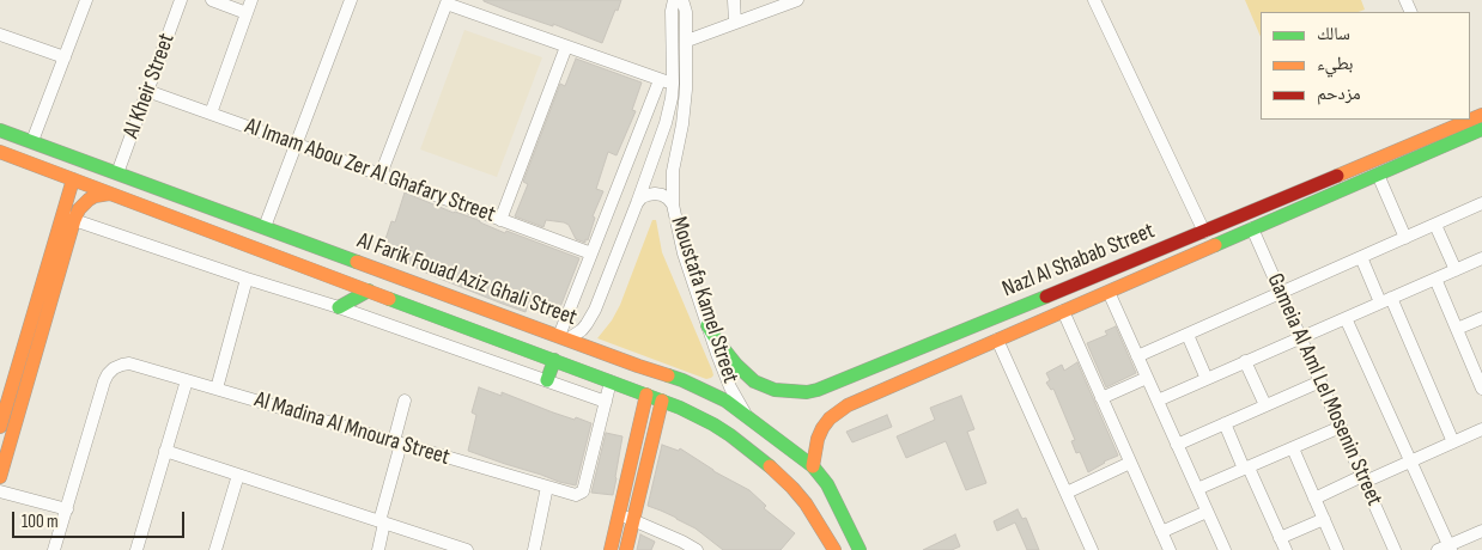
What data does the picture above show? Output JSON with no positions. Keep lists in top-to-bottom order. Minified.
{"streets":{"street":["Al Kheir Street","Al Imam Abou Zer Al Ghafary Street","Nazl Al Shabab Street","Al Farik Fouad Aziz Ghali Street","Moustafa Kamel Street","Gameia Al Aml Lel Mosenin Street","Al Madina Al Mnoura Street"]},"crossings":[["Al Kheir Street","Al Imam Abou Zer Al Ghafary Street"],["Al Kheir Street","Al Farik Fouad Aziz Ghali Street"],["Nazl Al Shabab Street","Al Farik Fouad Aziz Ghali Street"],["Nazl Al Shabab Street","Moustafa Kamel Street"],["Nazl Al Shabab Street","Gameia Al Aml Lel Mosenin Street"],["Al Farik Fouad Aziz Ghali Street","Moustafa Kamel Street"]],"legend":["سالك","بطيء","مزدحم"],"scale_bar":"100 m"}
